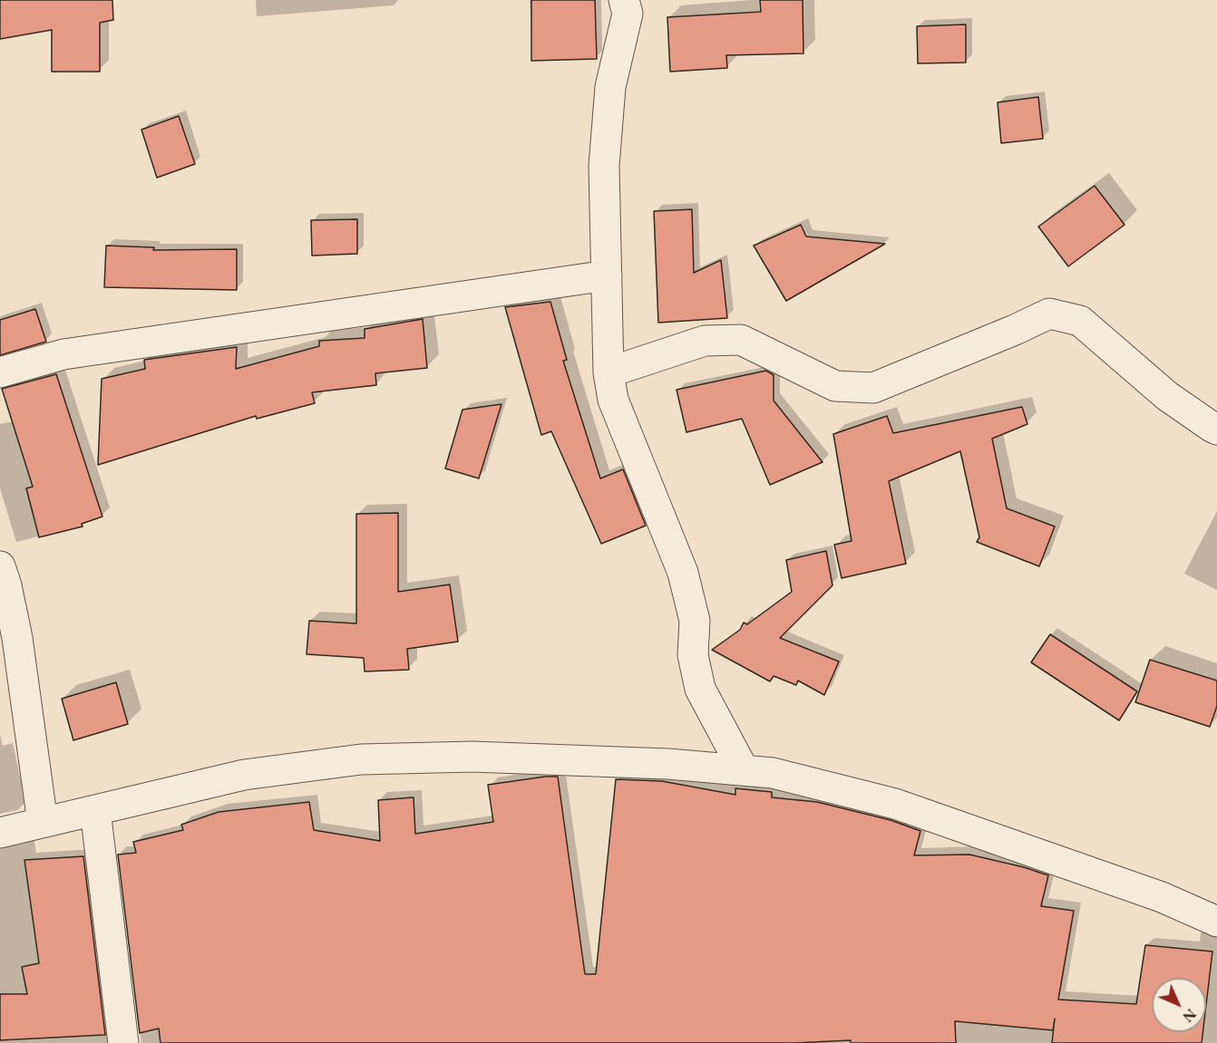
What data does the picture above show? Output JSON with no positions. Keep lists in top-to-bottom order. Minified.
{"north":"bottom right"}
